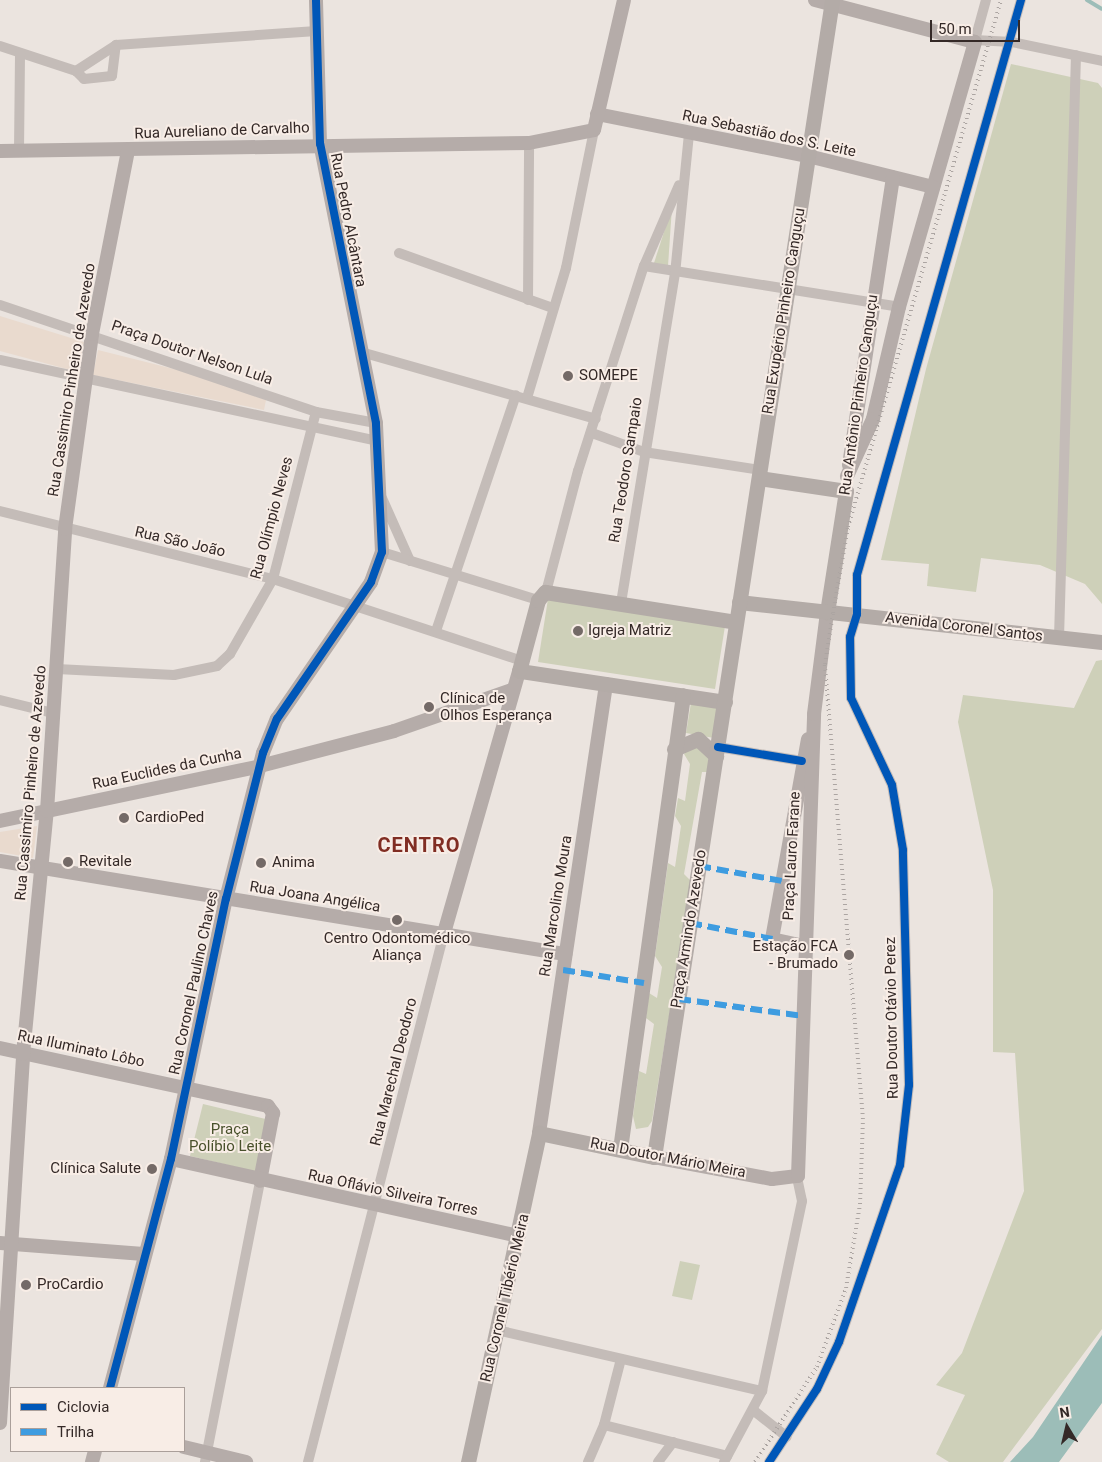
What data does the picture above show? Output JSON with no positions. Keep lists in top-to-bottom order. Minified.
{"streets":{"main road":["Rua Exupério Pinheiro Canguçu","Rua Antônio Pinheiro Canguçu","Avenida Coronel Santos","Praça Armindo Azevedo","Rua Doutor Mário Meira","Rua Coronel Tibério Meira"],"street":["Rua Aureliano de Carvalho","Rua Sebastião dos S. Leite","Rua Pedro Alcântara","Praça Doutor Nelson Lula","Rua Cassimiro Pinheiro de Azevedo","Rua Teodoro Sampaio","Rua Olímpio Neves","Rua São João","Rua Euclides da Cunha","Praça Lauro Farane","Rua Joana Angélica","Rua Marcolino Moura","Rua Coronel Paulino Chaves","Rua Doutor Otávio Perez","Rua Iluminato Lôbo","Rua Marechal Deodoro","Rua Oflávio Silveira Torres"]},"crossings":[["Rua Aureliano de Carvalho","Rua Pedro Alcântara"],["Rua Aureliano de Carvalho","Rua Cassimiro Pinheiro de Azevedo"],["Rua Sebastião dos S. Leite","Rua Exupério Pinheiro Canguçu"],["Rua Sebastião dos S. Leite","Rua Antônio Pinheiro Canguçu"],["Rua Sebastião dos S. Leite","Rua Teodoro Sampaio"],["Rua Pedro Alcântara","Praça Doutor Nelson Lula"],["Rua Pedro Alcântara","Rua Coronel Paulino Chaves"],["Rua Exupério Pinheiro Canguçu","Avenida Coronel Santos"],["Rua Exupério Pinheiro Canguçu","Praça Armindo Azevedo"],["Praça Doutor Nelson Lula","Rua Cassimiro Pinheiro de Azevedo"],["Praça Doutor Nelson Lula","Rua Olímpio Neves"],["Rua Cassimiro Pinheiro de Azevedo","Rua Olímpio Neves"],["Rua Cassimiro Pinheiro de Azevedo","Rua São João"],["Rua Cassimiro Pinheiro de Azevedo","Rua Euclides da Cunha"],["Rua Cassimiro Pinheiro de Azevedo","Rua Joana Angélica"],["Rua Cassimiro Pinheiro de Azevedo","Rua Iluminato Lôbo"],["Rua Antônio Pinheiro Canguçu","Avenida Coronel Santos"],["Rua Antônio Pinheiro Canguçu","Praça Lauro Farane"],["Rua Olímpio Neves","Rua São João"],["Rua São João","Rua Coronel Paulino Chaves"],["Rua São João","Rua Marechal Deodoro"],["Avenida Coronel Santos","Praça Lauro Farane"],["Avenida Coronel Santos","Rua Doutor Otávio Perez"],["Rua Euclides da Cunha","Rua Coronel Paulino Chaves"],["Rua Euclides da Cunha","Rua Marechal Deodoro"],["Praça Lauro Farane","Rua Doutor Mário Meira"],["Rua Joana Angélica","Rua Marcolino Moura"],["Rua Joana Angélica","Rua Coronel Paulino Chaves"],["Rua Joana Angélica","Rua Marechal Deodoro"],["Rua Marcolino Moura","Rua Doutor Mário Meira"],["Rua Marcolino Moura","Rua Coronel Tibério Meira"],["Praça Armindo Azevedo","Rua Doutor Mário Meira"],["Rua Coronel Paulino Chaves","Rua Iluminato Lôbo"],["Rua Marechal Deodoro","Rua Oflávio Silveira Torres"],["Rua Doutor Mário Meira","Rua Coronel Tibério Meira"],["Rua Oflávio Silveira Torres","Rua Coronel Tibério Meira"]],"districts":["CENTRO"],"parks":["Praça Políbio Leite"],"places":["SOMEPE","Igreja Matriz","Clínica de Olhos Esperança","CardioPed","Revitale","Anima","Centro Odontomédico Aliança","Estação FCA - Brumado","Clínica Salute","ProCardio"],"legend":["Ciclovia","Trilha"],"scale_bar":"50 m","north":"top"}
